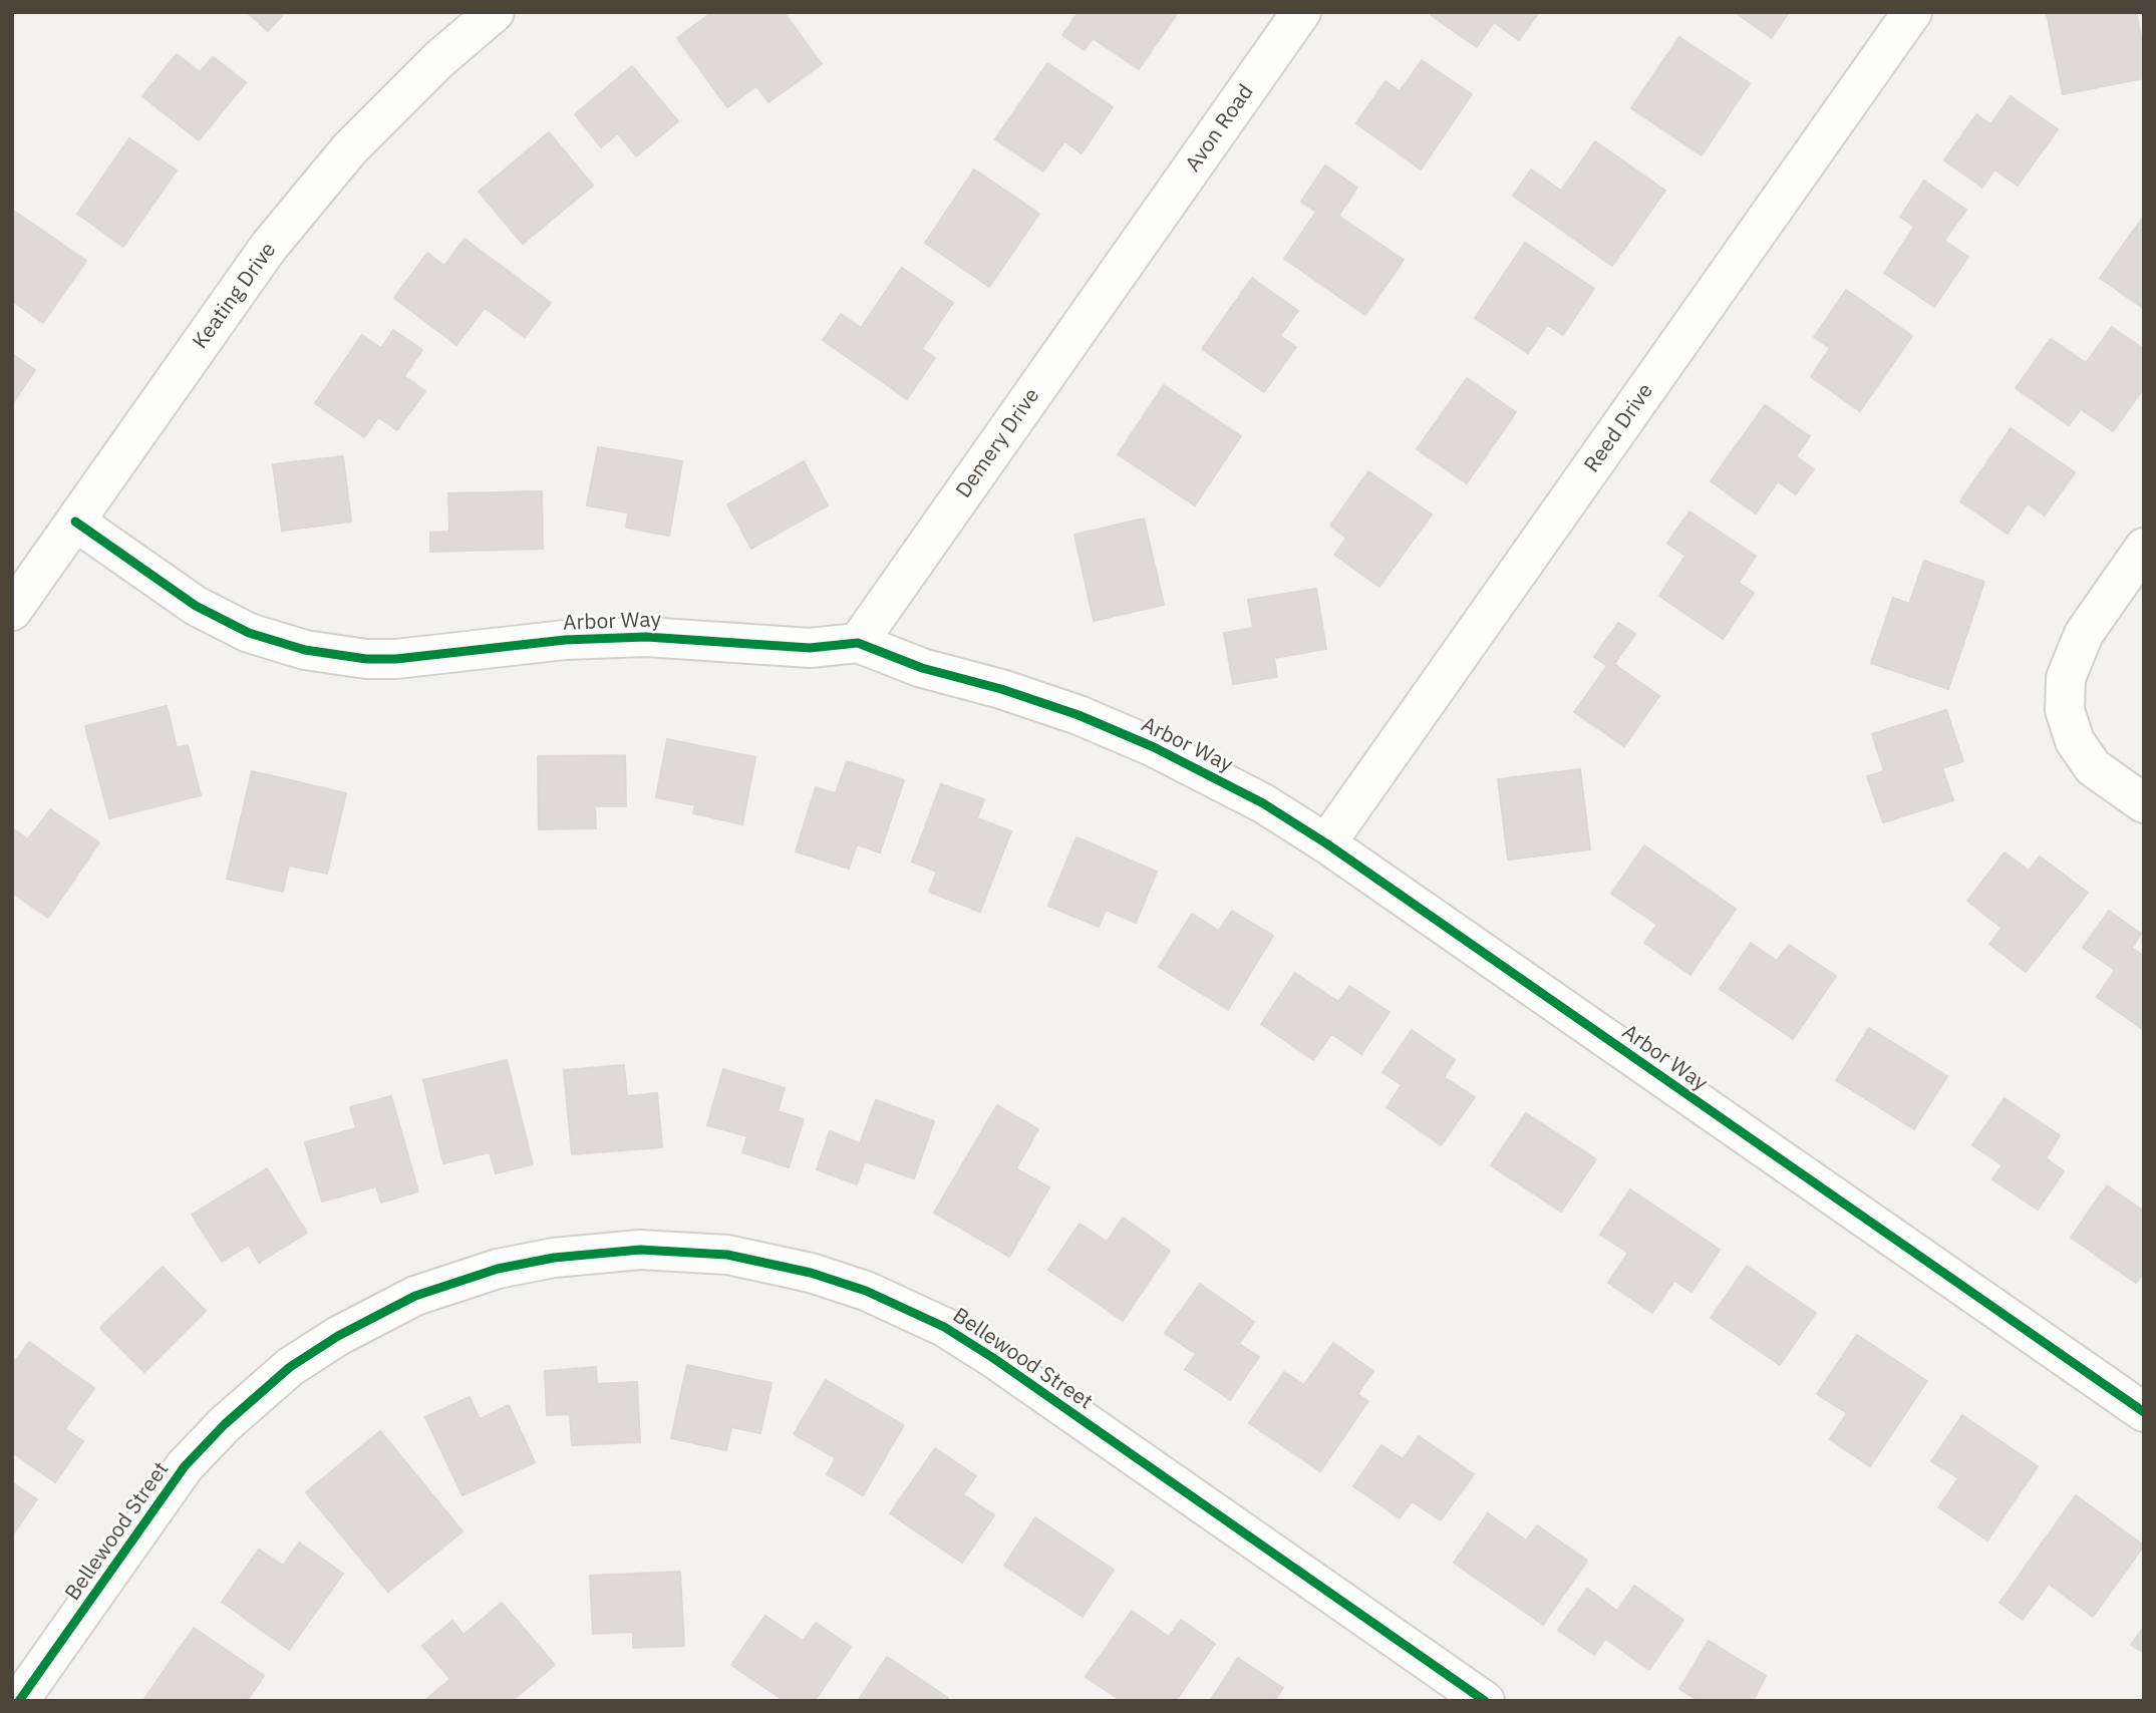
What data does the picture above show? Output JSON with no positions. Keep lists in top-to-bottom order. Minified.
{"streets":{"street":["Avon Road","Keating Drive","Reed Drive","Demery Drive","Arbor Way","Bellewood Street"]},"crossings":[["Avon Road","Demery Drive"],["Keating Drive","Arbor Way"],["Reed Drive","Arbor Way"],["Demery Drive","Arbor Way"]]}
